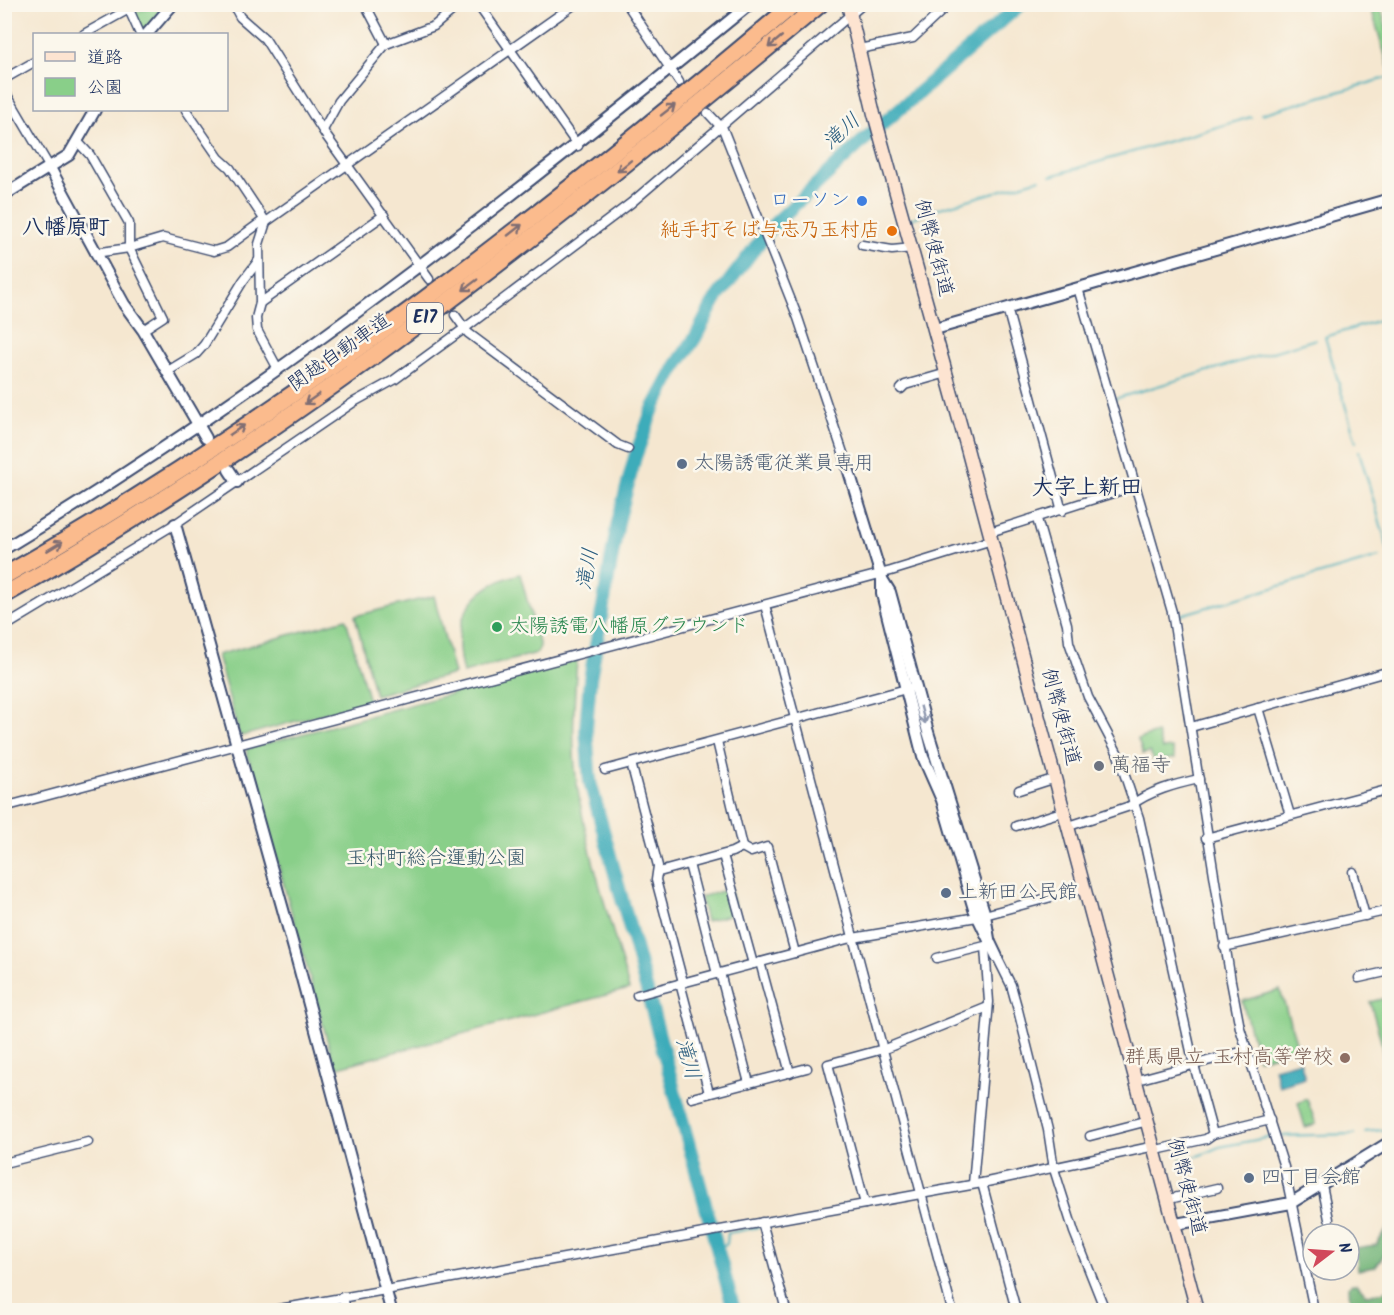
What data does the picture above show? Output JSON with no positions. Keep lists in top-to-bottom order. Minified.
{"streets":{"highway":["E17","関越自動車道"],"main road":["例幣使街道"]},"districts":["八幡原町","大字上新田"],"water":["滝川"],"parks":["玉村町総合運動公園"],"places":["ローソン","純手打そば与志乃玉村店","太陽誘電従業員専用","太陽誘電八幡原グラウンド","萬福寺","上新田公民館","群馬県立 玉村高等学校","四丁目会館"],"legend":["道路","公園"],"north":"right"}
